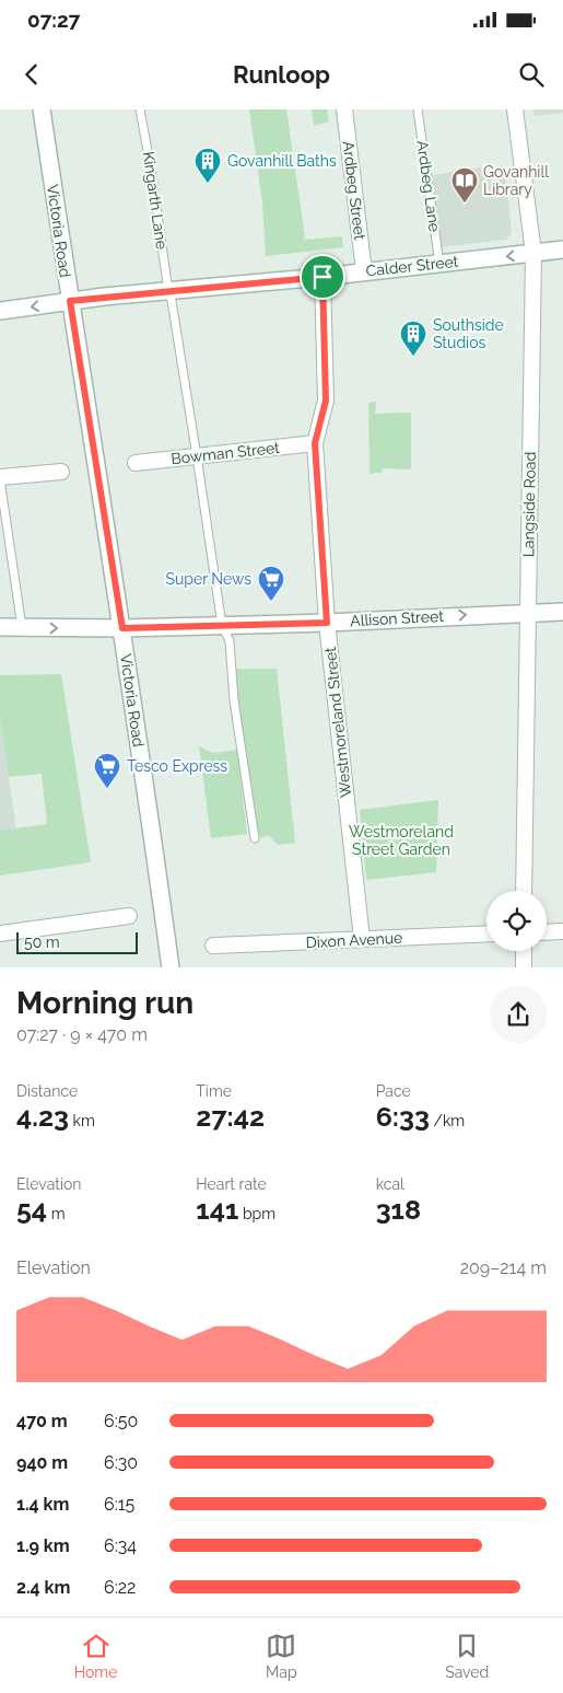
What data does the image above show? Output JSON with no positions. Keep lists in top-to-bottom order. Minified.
{"streets":{"street":["Ardbeg Street","Victoria Road","Calder Street","Bowman Street","Langside Road","Allison Street","Westmoreland Street","Dixon Avenue"],"lane":["Ardbeg Lane","Kingarth Lane"]},"crossings":[["Ardbeg Lane","Calder Street"],["Ardbeg Street","Calder Street"],["Kingarth Lane","Calder Street"],["Kingarth Lane","Bowman Street"],["Kingarth Lane","Allison Street"],["Victoria Road","Calder Street"],["Victoria Road","Allison Street"],["Calder Street","Langside Road"],["Calder Street","Westmoreland Street"],["Bowman Street","Westmoreland Street"],["Langside Road","Allison Street"],["Allison Street","Westmoreland Street"],["Westmoreland Street","Dixon Avenue"]],"one_way":["Allison Street"],"parks":["Westmoreland Street Garden"],"places":{"building":["Govanhill Baths","Southside Studios"],"library":["Govanhill Library"],"supermarket":["Super News","Tesco Express"]},"scale_bar":"50 m","page":{"status":"07:27","header":"Runloop","scale":"50 m","heading":["Morning run","07:27 · 9 × 470 m"],"stats":[["Distance","4.23 km"],["Time","27:42"],["Pace","6:33 /km"],["Elevation","54 m"],["Heart rate","141 bpm"],["kcal","318"]],"chart":["Elevation","209–214 m"],"list":[{"name":"470 m","note":"6:50"},{"name":"940 m","note":"6:30"},{"name":"1.4 km","note":"6:15"},{"name":"1.9 km","note":"6:34"},{"name":"2.4 km","note":"6:22"}],"tabs":["Home","Map","Saved"]}}
